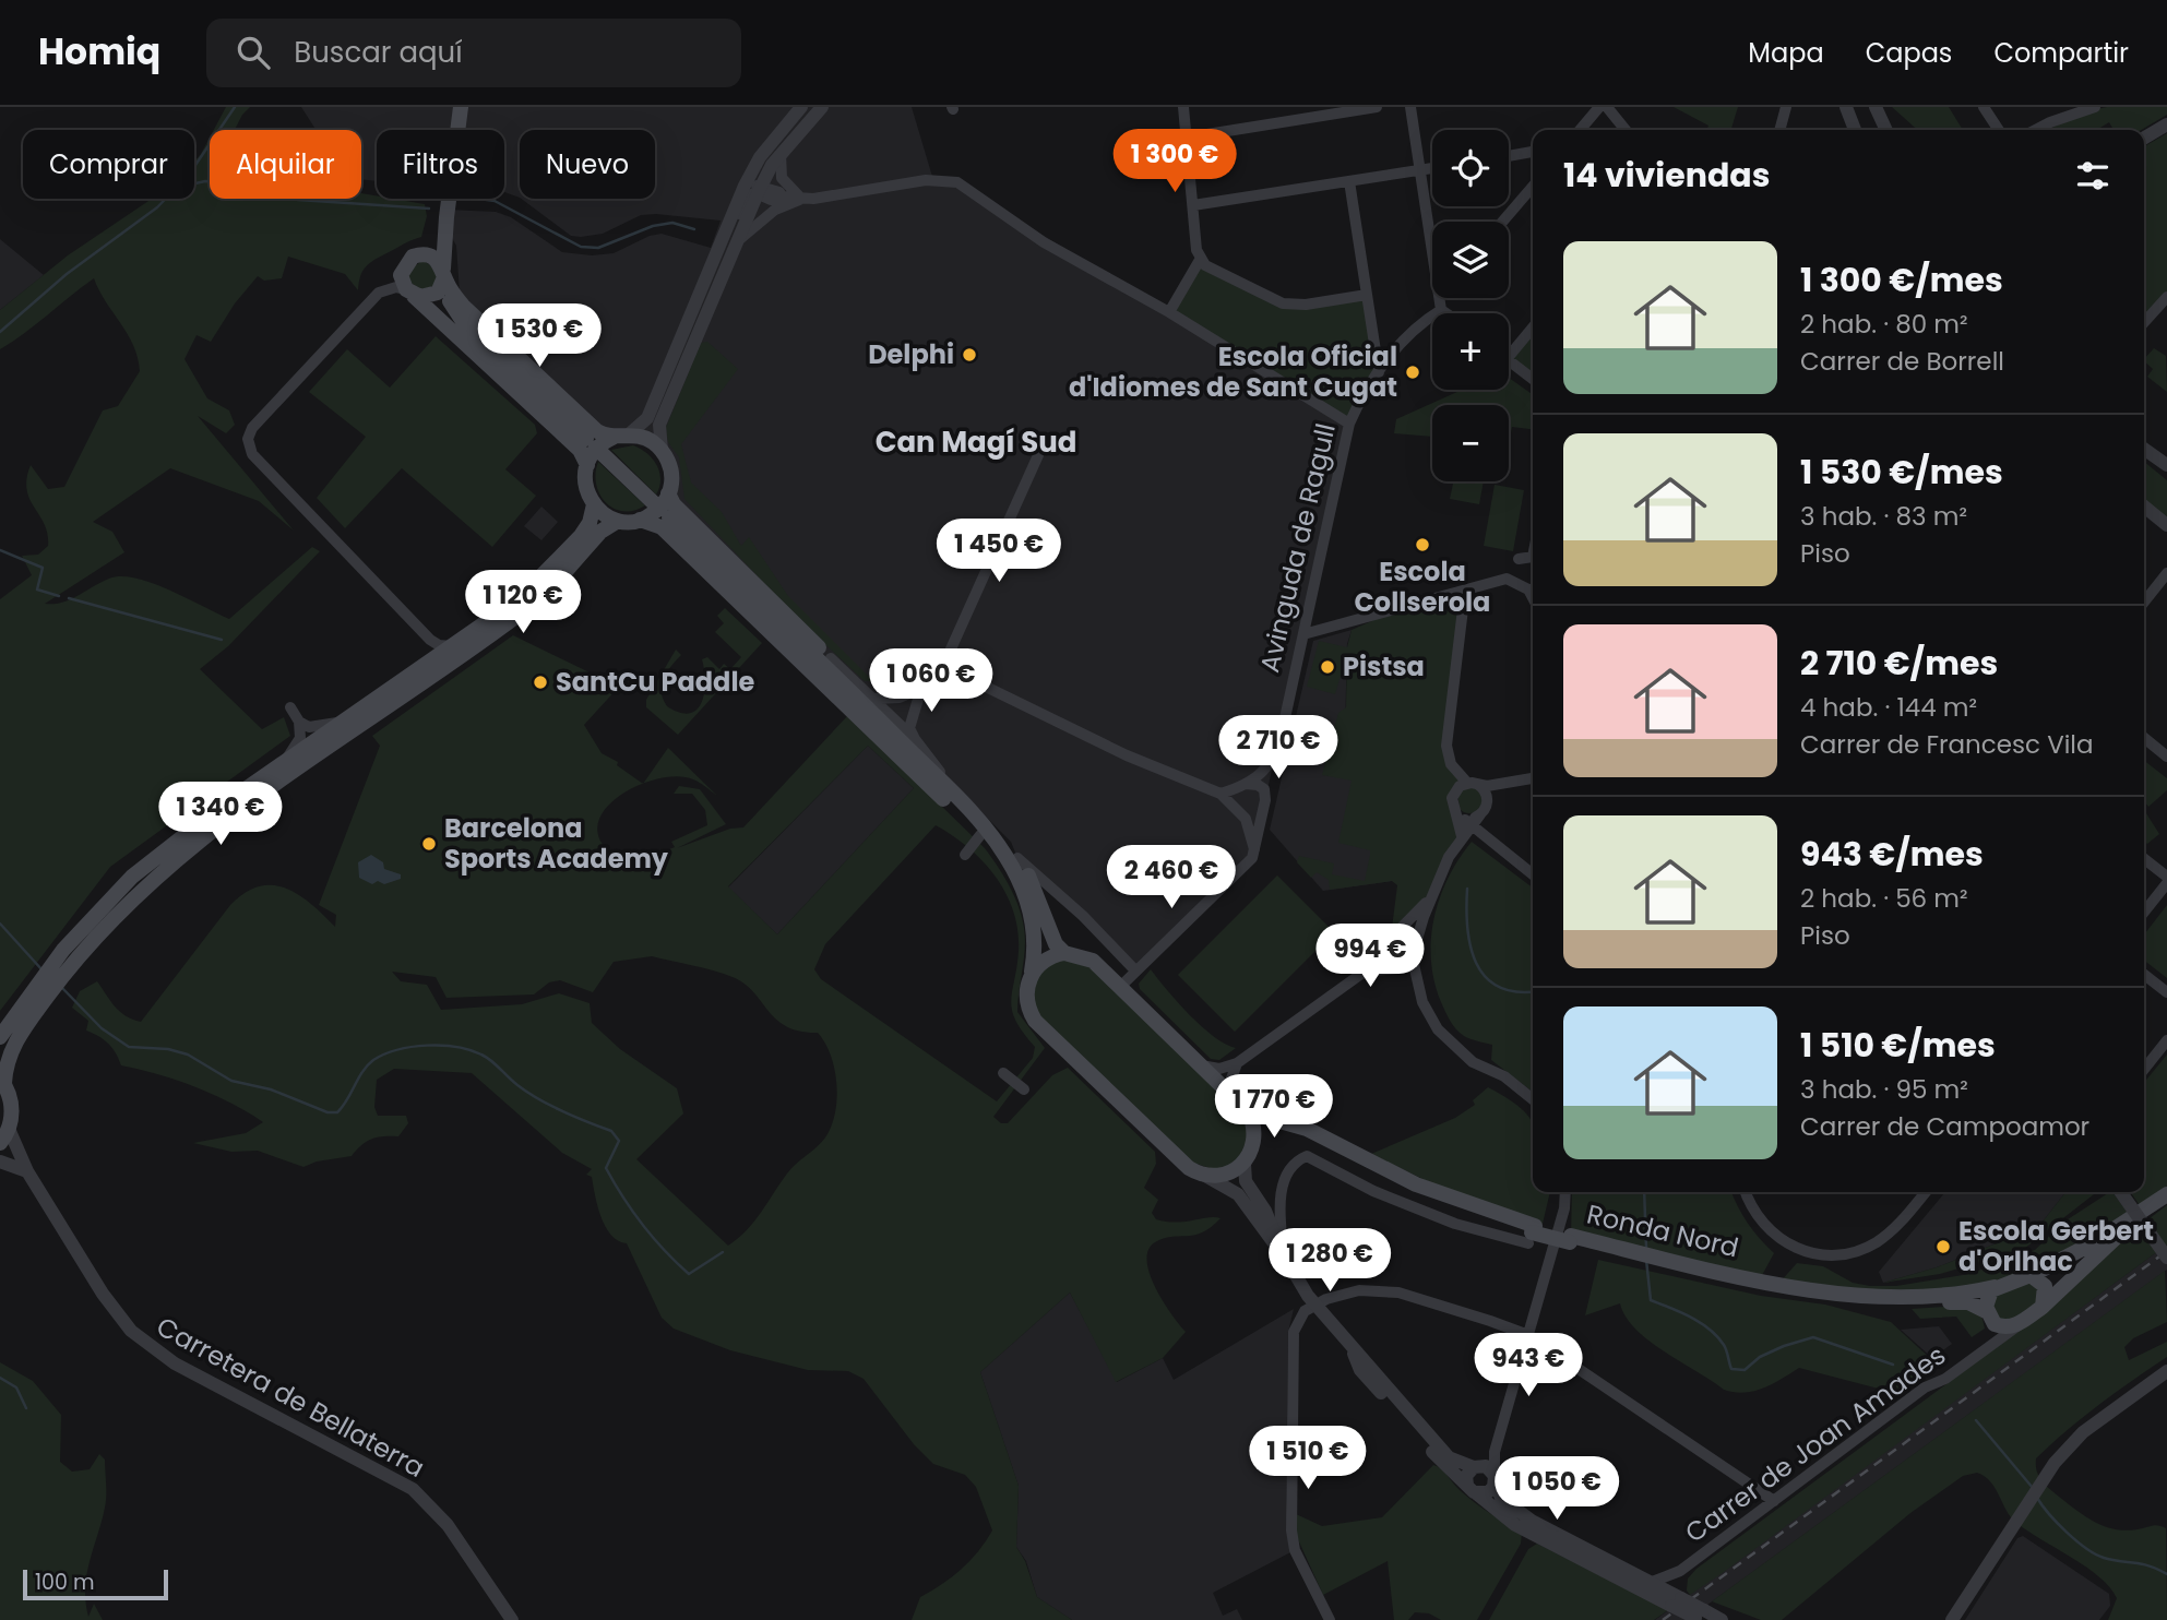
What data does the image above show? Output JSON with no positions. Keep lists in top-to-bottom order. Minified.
{"streets":{"main road":["Ronda Nord"],"street":["Avinguda de Ragull","Carretera de Bellaterra","Carrer de Joan Amades"]},"crossings":[["Ronda Nord","Carrer de Joan Amades"]],"districts":["Can Magí Sud"],"places":["Delphi","Escola Oficial d'Idiomes de Sant Cugat","Escola Collserola","Pistsa","SantCu Paddle","Barcelona Sports Academy","Escola Gerbert d'Orlhac"],"scale_bar":"100 m","page":{"header":"Homiq","search":"Buscar aquí","nav":["Mapa","Capas","Compartir"],"price":["1 300 €","1 530 €","1 450 €","1 120 €","1 060 €","2 710 €","1 340 €","2 460 €","994 €","1 770 €","1 280 €","943 €","1 510 €","1 050 €"],"map_buttons":["+","−"],"chip":["Comprar","Alquilar","Filtros","Nuevo"],"heading":"14 viviendas","list":[{"name":"1 300 €/mes","note":"2 hab. · 80 m² · Carrer de Borrell"},{"name":"1 530 €/mes","note":"3 hab. · 83 m² · Piso"},{"name":"2 710 €/mes","note":"4 hab. · 144 m² · Carrer de Francesc Vila"},{"name":"943 €/mes","note":"2 hab. · 56 m² · Piso"},{"name":"1 510 €/mes","note":"3 hab. · 95 m² · Carrer de Campoamor"}],"scale":"100 m"}}
